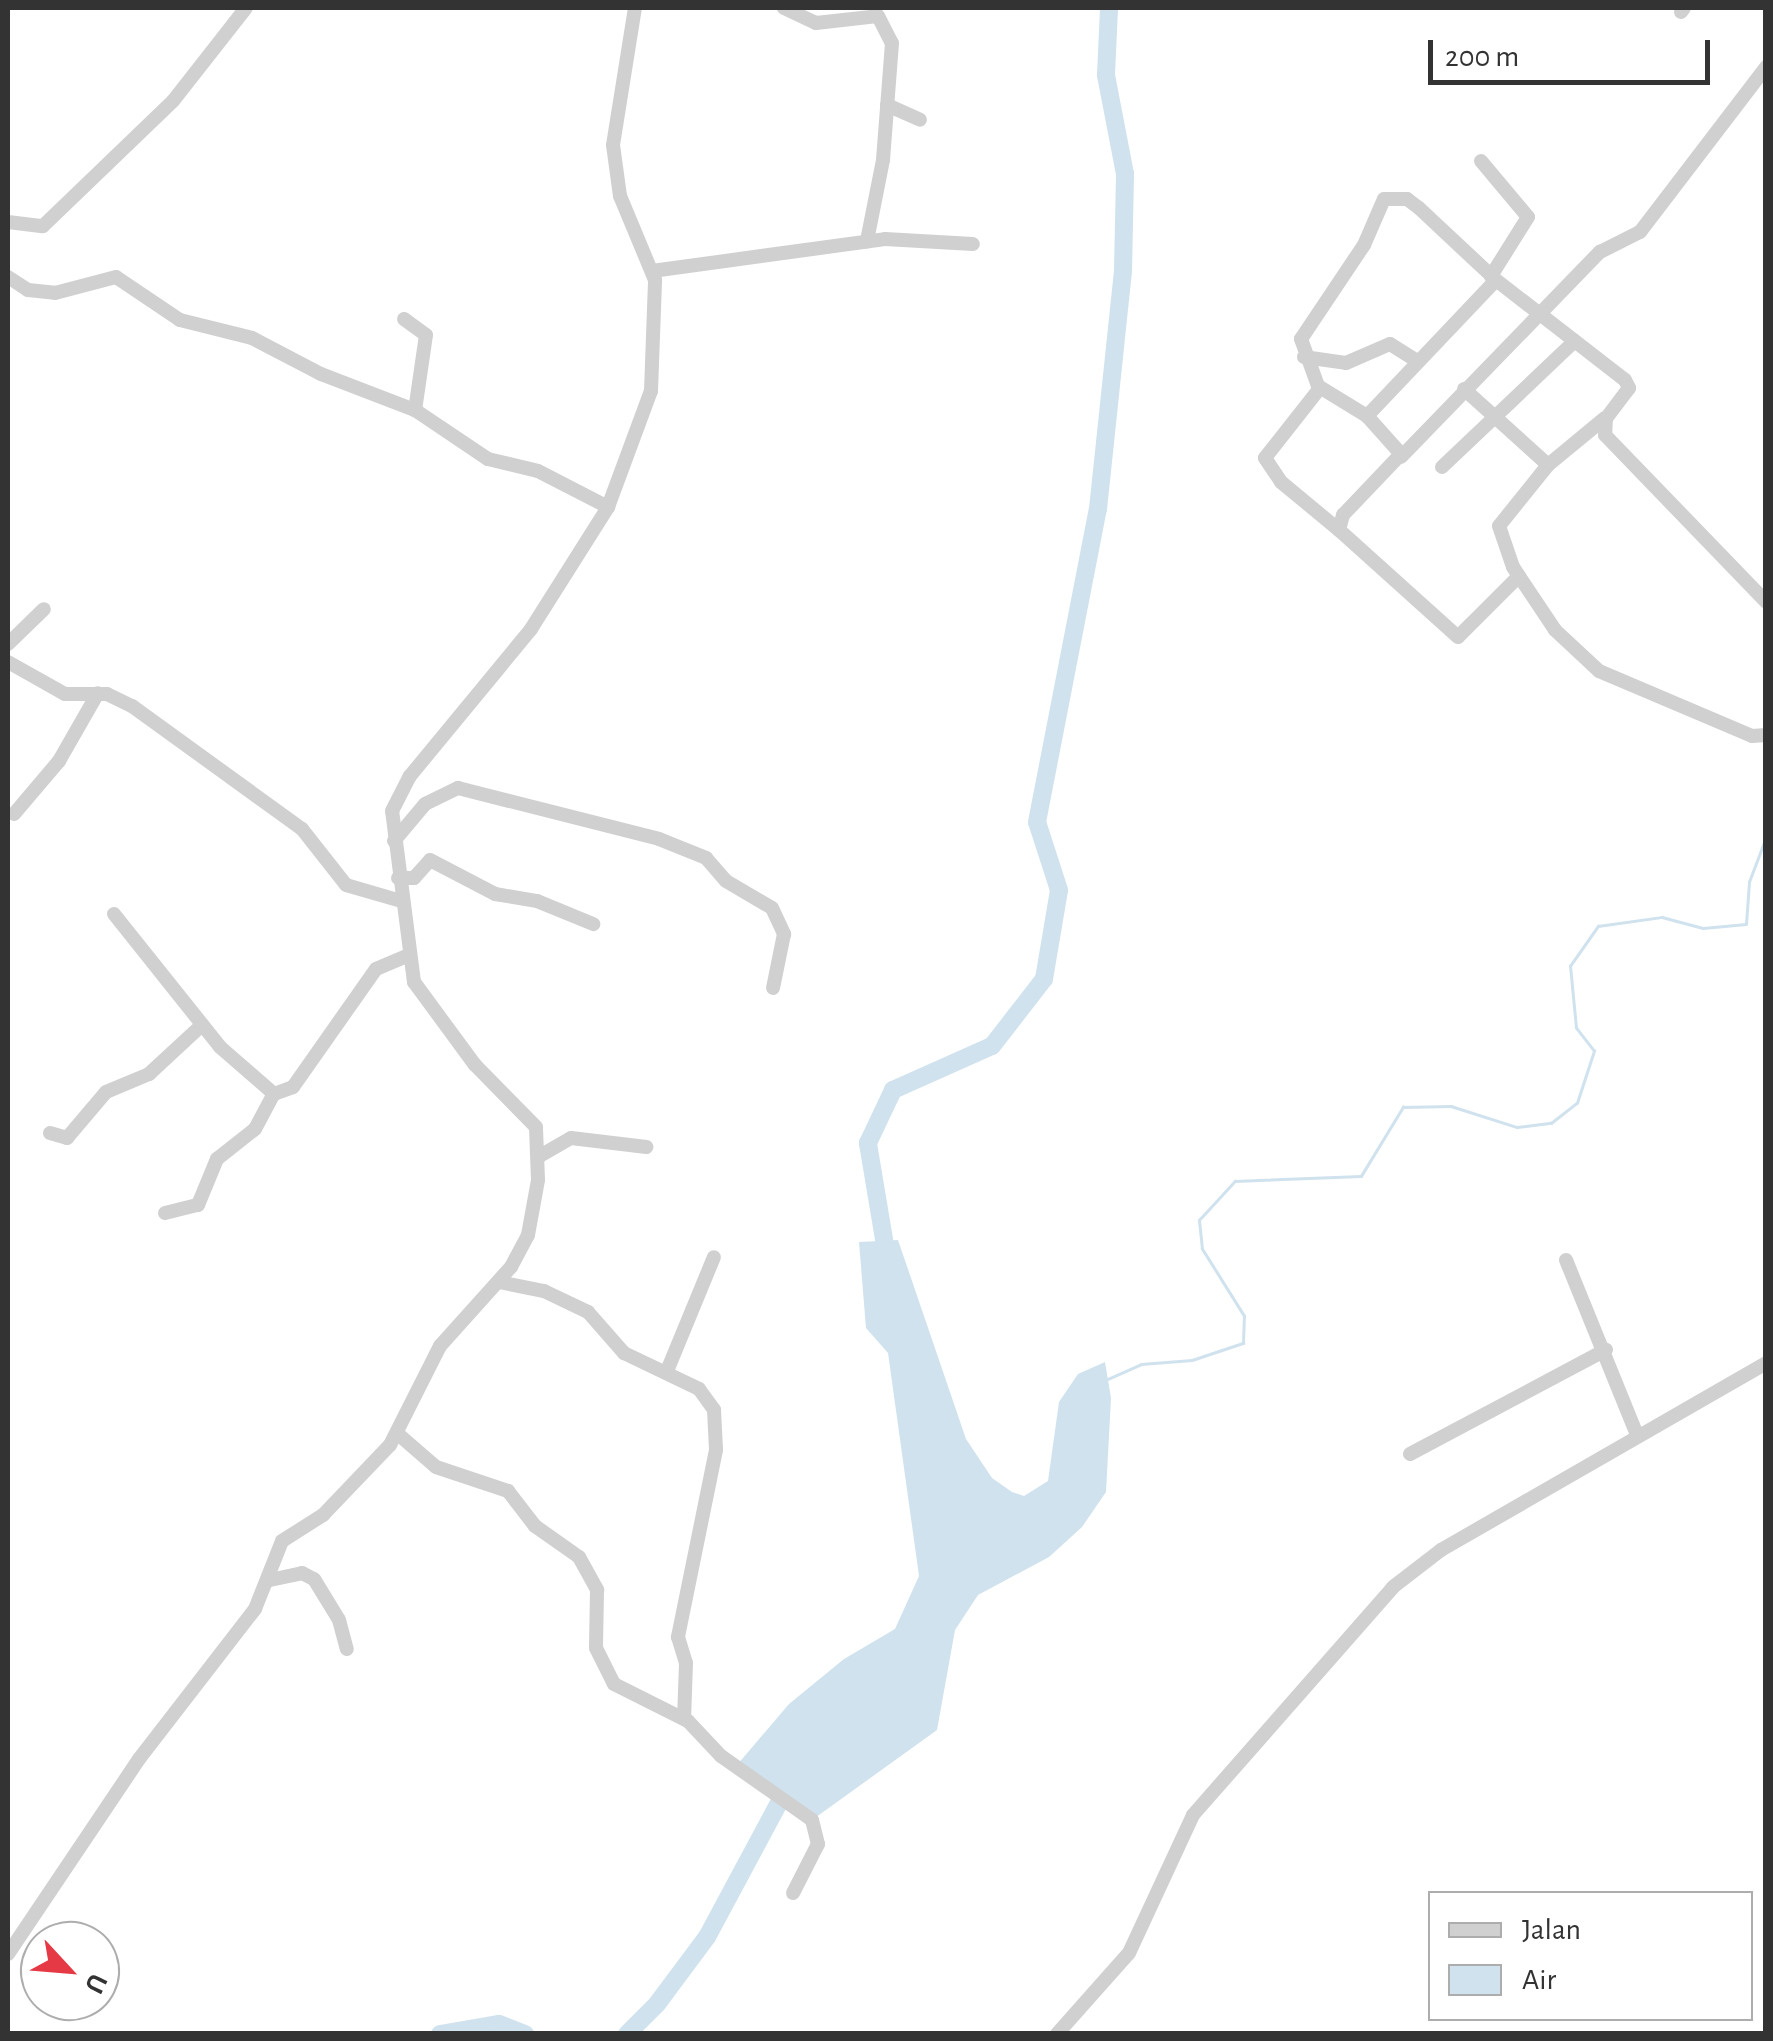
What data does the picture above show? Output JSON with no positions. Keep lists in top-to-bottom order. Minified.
{"legend":["Jalan","Air"],"scale_bar":"200 m","north":"bottom right"}
